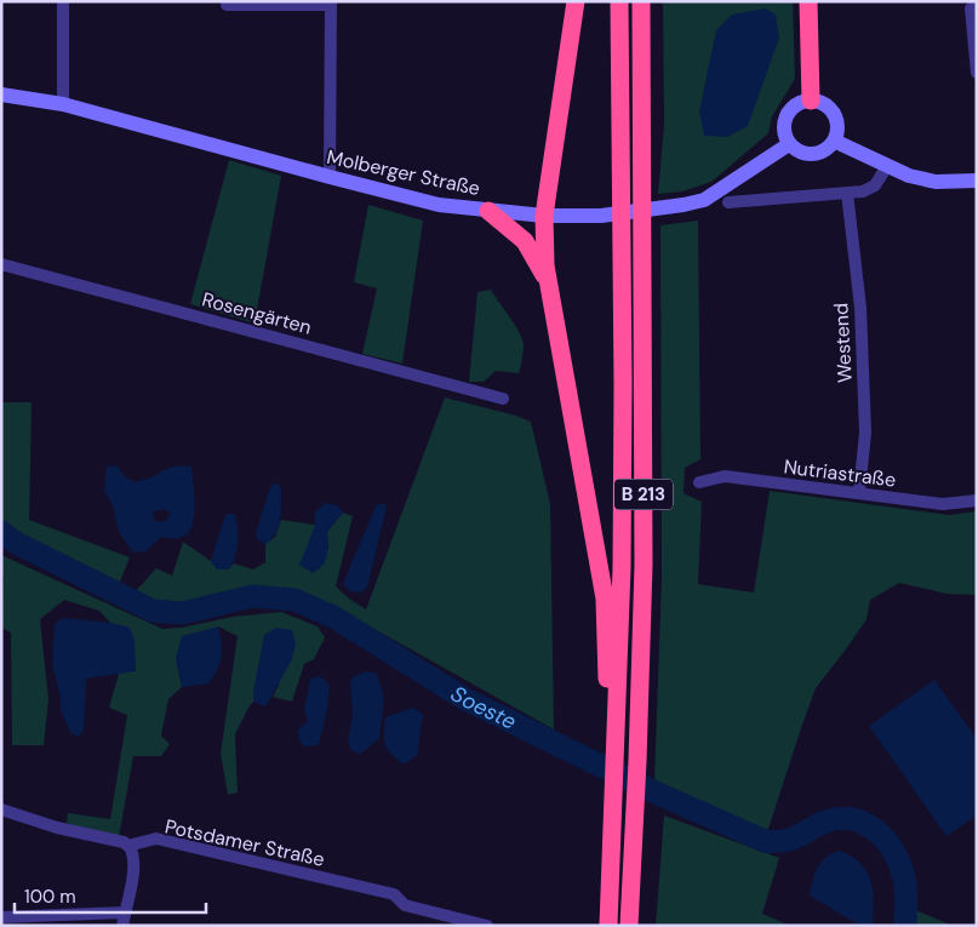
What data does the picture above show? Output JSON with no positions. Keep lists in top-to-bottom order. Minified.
{"streets":{"highway":["B 213"],"main road":["Molberger Straße"],"street":["Rosengärten","Westend","Nutriastraße","Potsdamer Straße"]},"crossings":[["Molberger Straße","B 213"],["Westend","Nutriastraße"]],"water":["Soeste"],"scale_bar":"100 m"}
